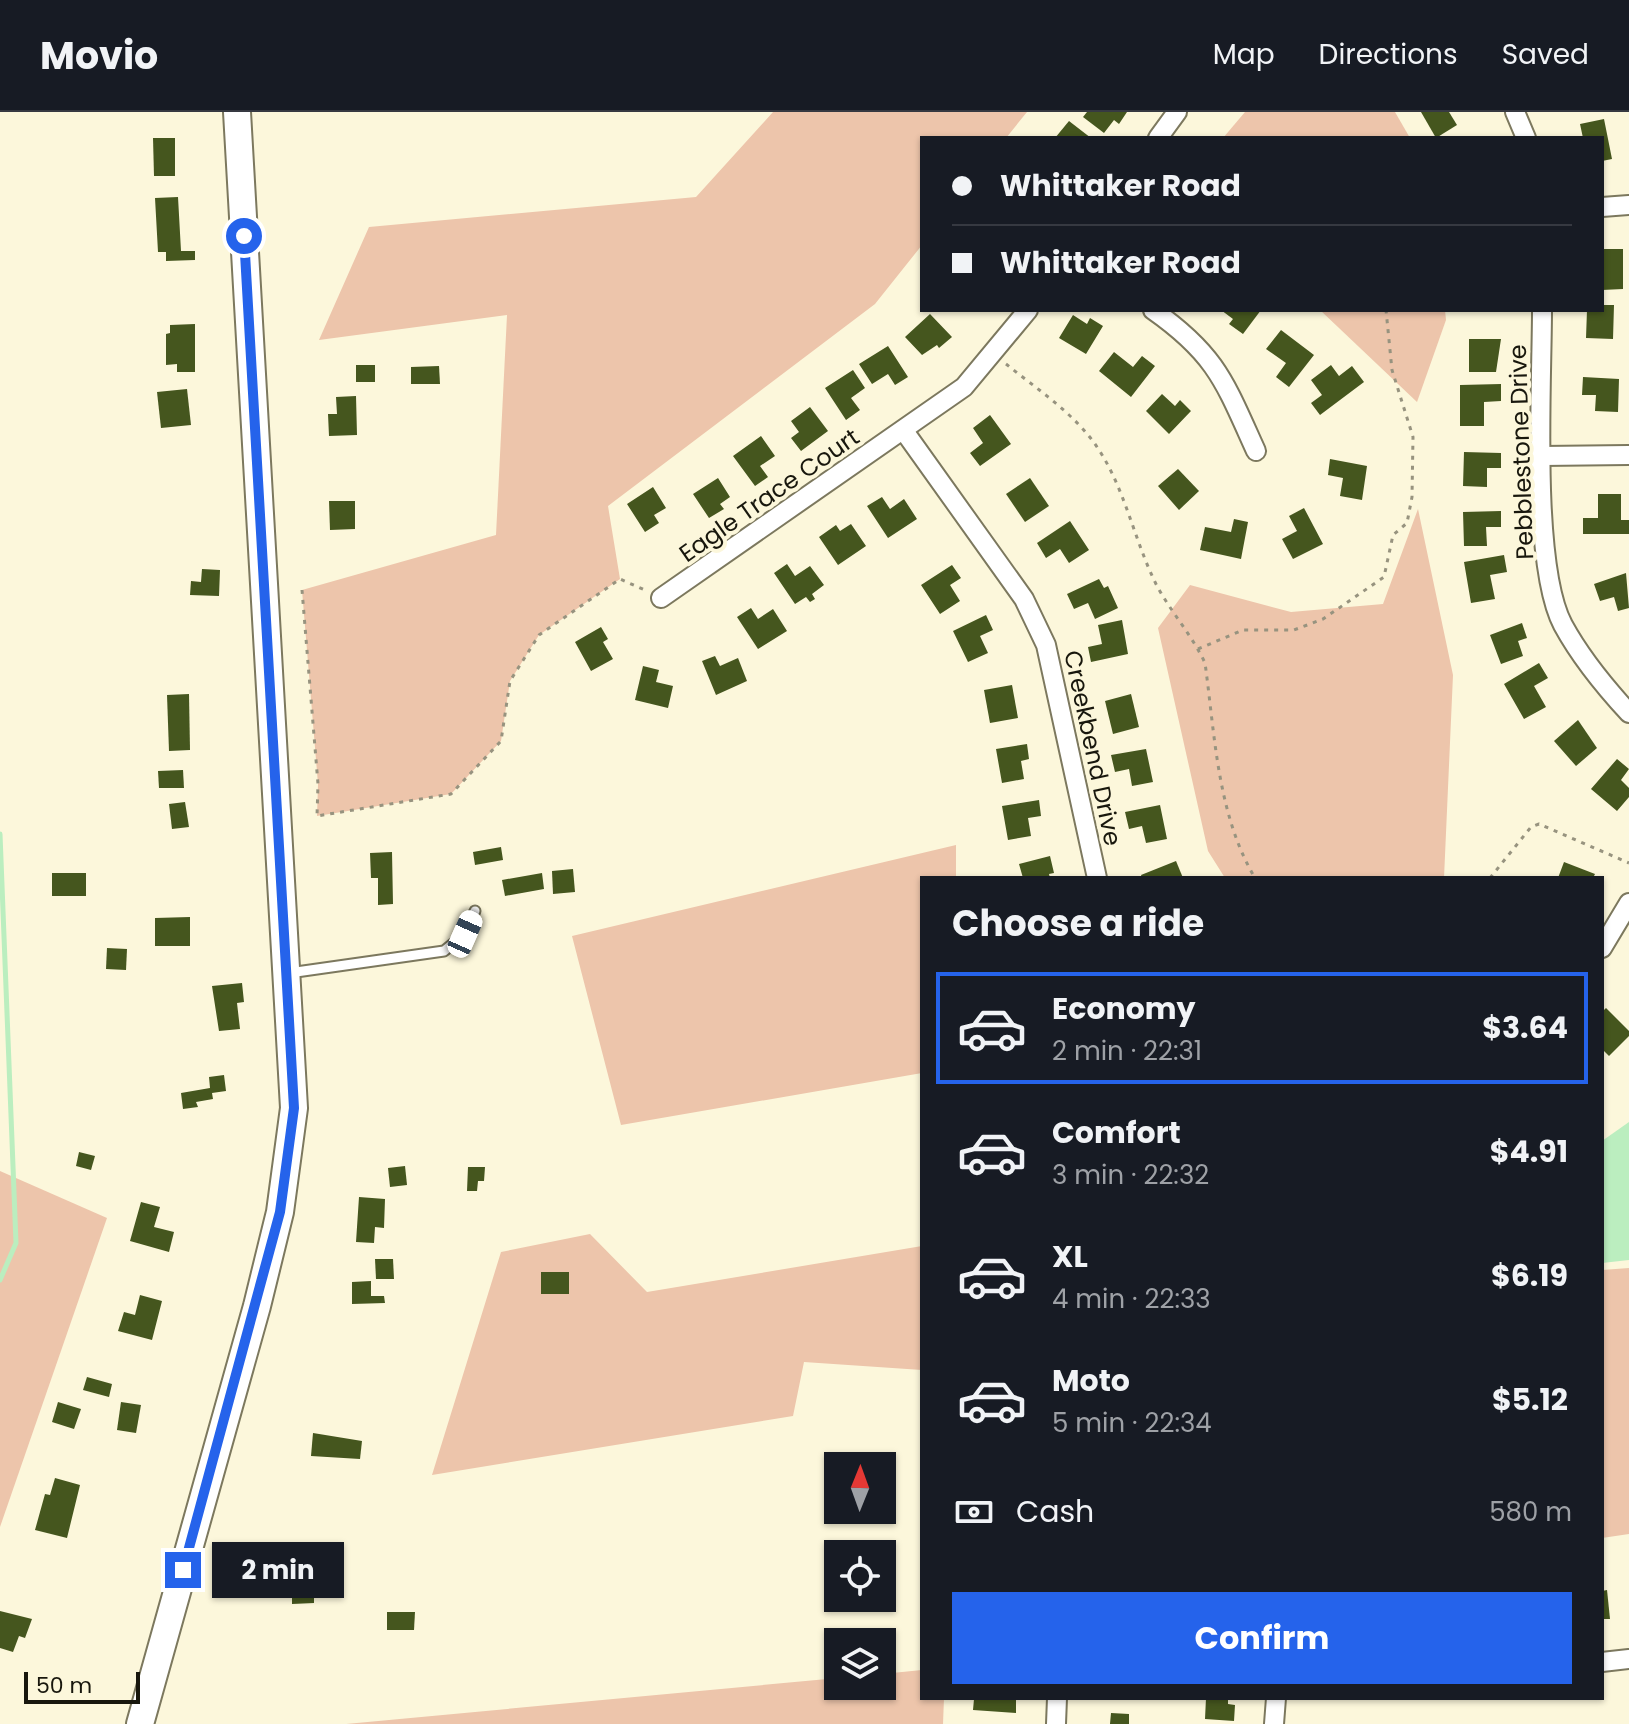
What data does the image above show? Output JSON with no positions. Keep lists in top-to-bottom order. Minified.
{"streets":{"street":["Pebblestone Drive","Eagle Trace Court","Creekbend Drive"]},"crossings":[["Eagle Trace Court","Creekbend Drive"]],"scale_bar":"50 m","north":"top","page":{"header":"Movio","nav":["Map","Directions","Saved"],"banner":["Whittaker Road","Whittaker Road"],"heading":"Choose a ride","list":[{"name":"Economy","note":"2 min · 22:31","value":"$3.64"},{"name":"Comfort","note":"3 min · 22:32","value":"$4.91"},{"name":"XL","note":"4 min · 22:33","value":"$6.19"},{"name":"Moto","note":"5 min · 22:34","value":"$5.12"}],"pay":["Cash","580 m"],"bubble":"2 min","buttons":"Confirm","scale":"50 m"}}
